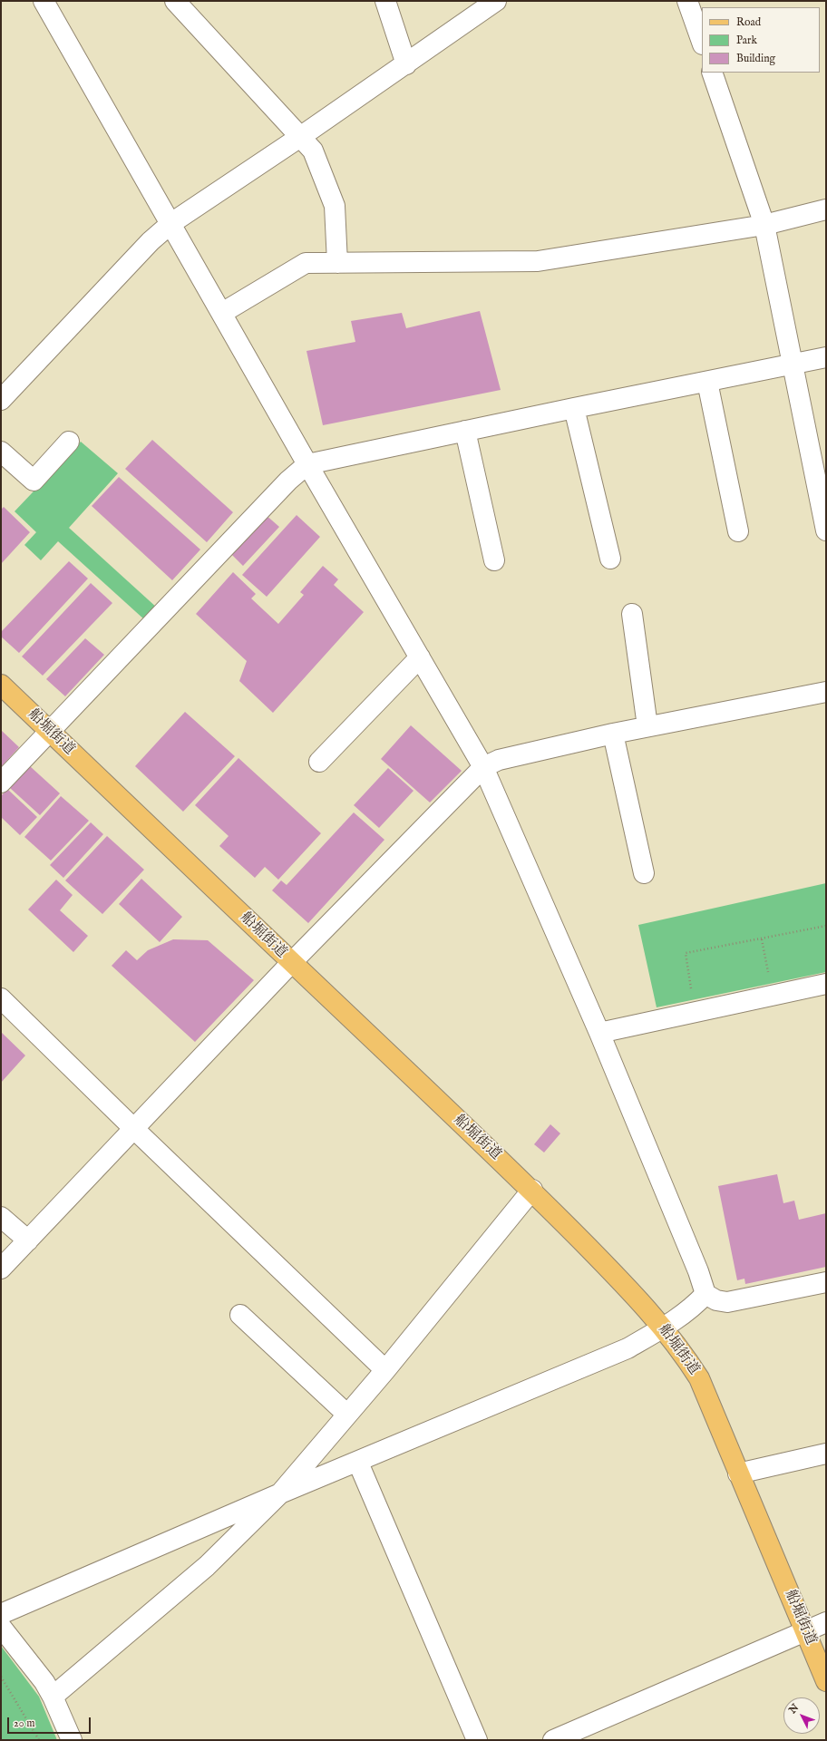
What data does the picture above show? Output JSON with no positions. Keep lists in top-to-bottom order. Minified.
{"streets":{"main road":["船堀街道"]},"legend":["Road","Park","Building"],"scale_bar":"20 m","north":"top left"}
